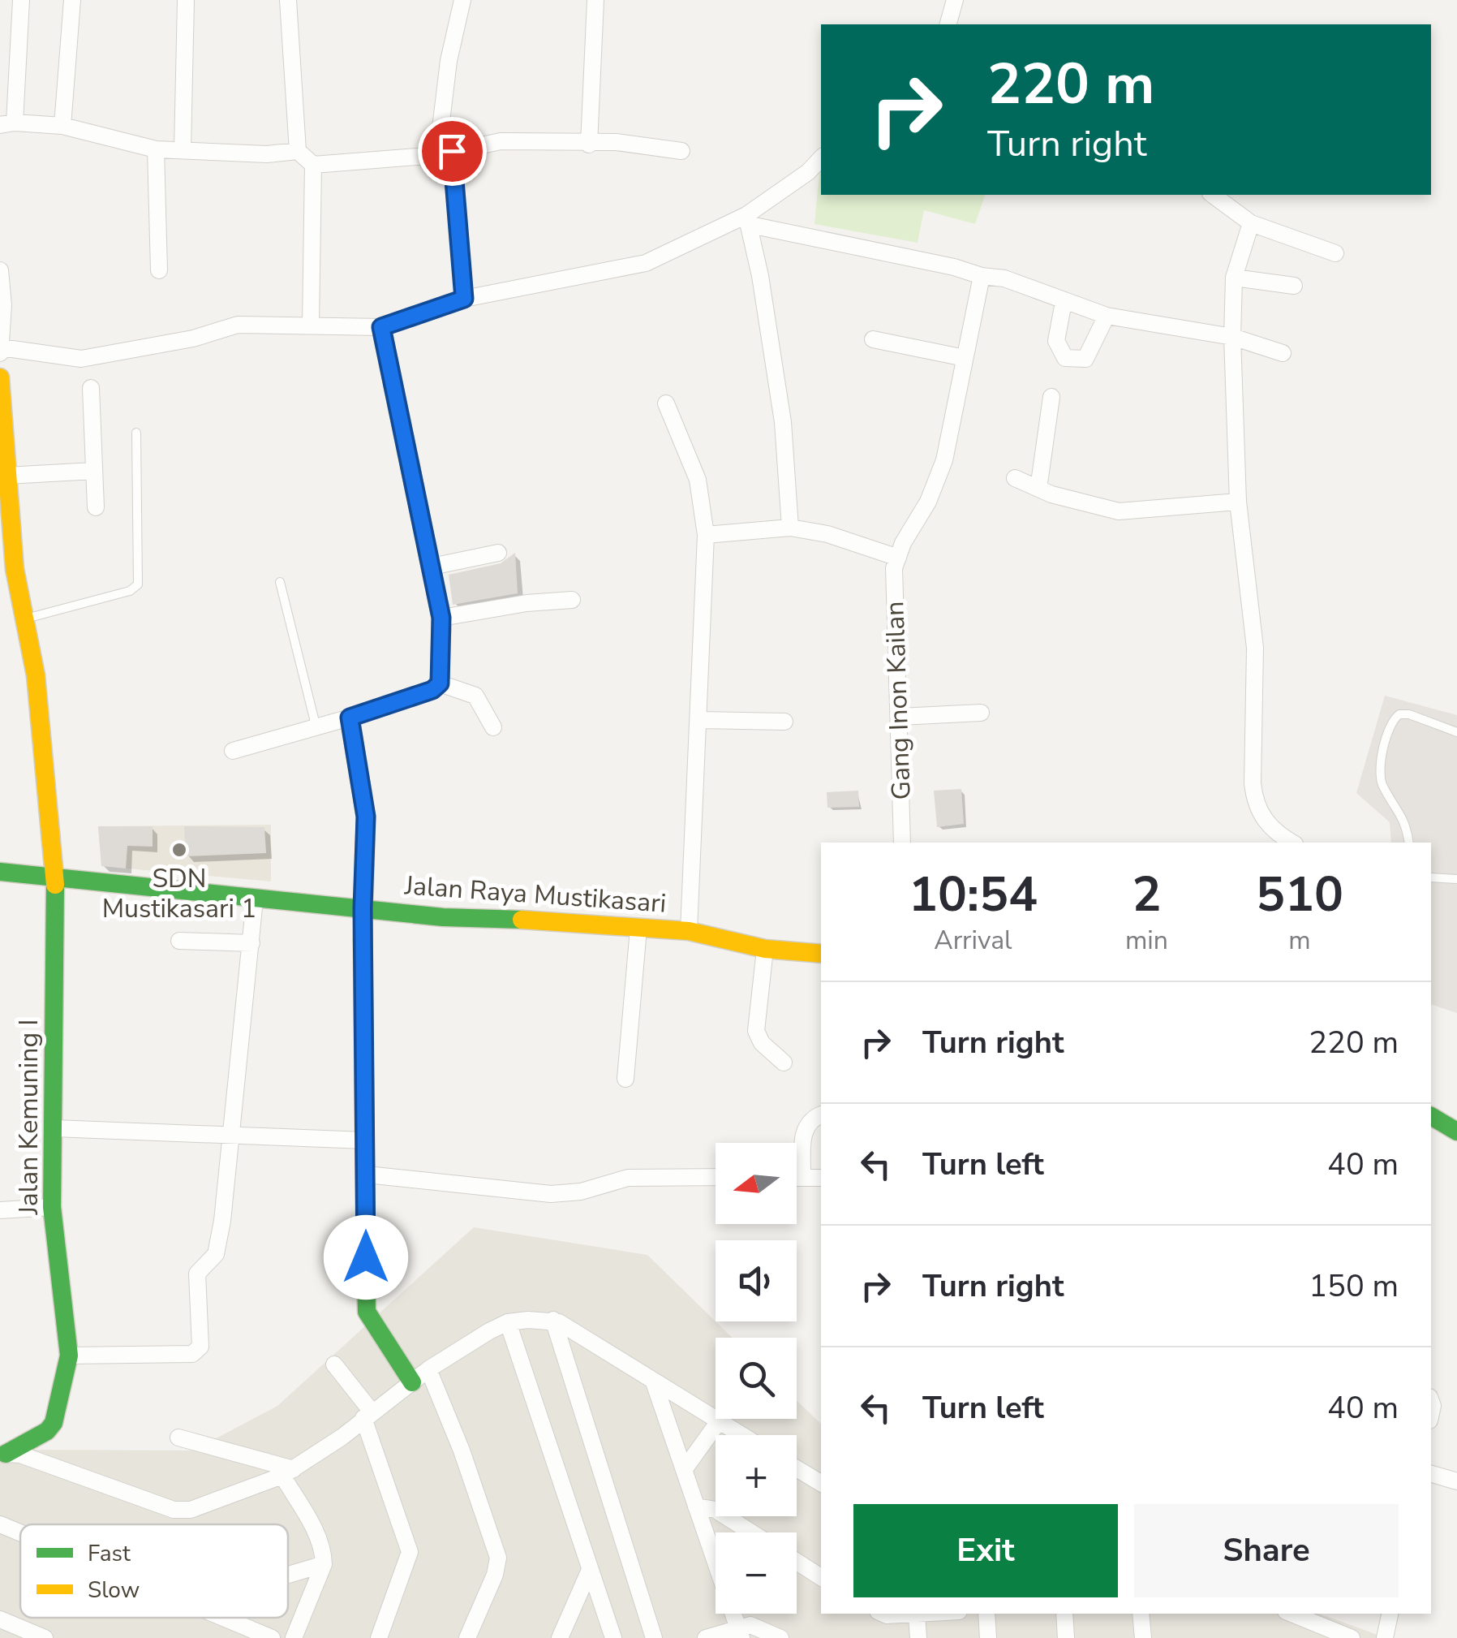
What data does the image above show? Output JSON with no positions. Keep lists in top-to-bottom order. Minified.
{"streets":{"street":["Gang Inon Kailan","Jalan Raya Mustikasari","Jalan Kemuning I"]},"crossings":[["Jalan Raya Mustikasari","Jalan Kemuning I"]],"places":["SDN Mustikasari 1"],"legend":["Fast","Slow"],"north":"left","page":{"turn":["220 m","Turn right"],"eta":["10:54","Arrival","2","min","510","m"],"list":[{"name":"Turn right","value":"220 m"},{"name":"Turn left","value":"40 m"},{"name":"Turn right","value":"150 m"},{"name":"Turn left","value":"40 m"}],"map_buttons":["+","−"],"buttons":["Exit","Share"]}}
